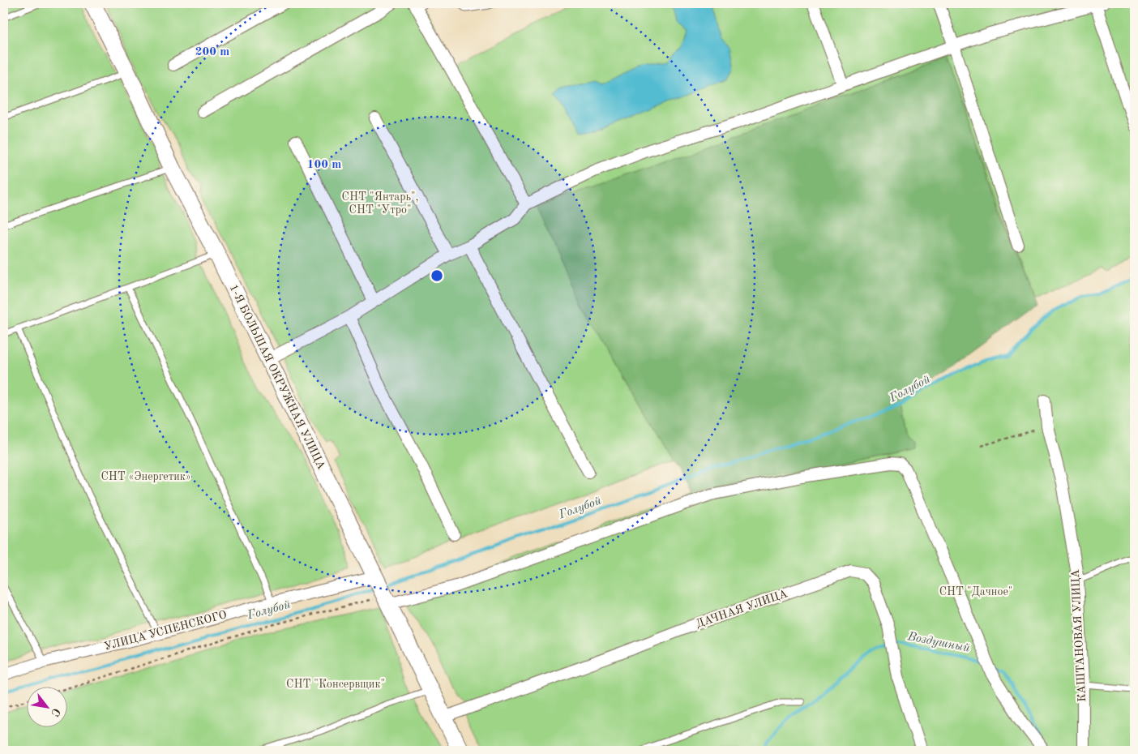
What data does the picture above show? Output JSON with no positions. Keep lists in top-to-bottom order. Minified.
{"streets":{"street":["1-Я БОЛЬШАЯ ОКРУЖНАЯ УЛИЦА","ДАЧНАЯ УЛИЦА","УЛИЦА УСПЕНСКОГО","КАШТАНОВАЯ УЛИЦА"]},"crossings":[["1-Я БОЛЬШАЯ ОКРУЖНАЯ УЛИЦА","ДАЧНАЯ УЛИЦА"],["1-Я БОЛЬШАЯ ОКРУЖНАЯ УЛИЦА","УЛИЦА УСПЕНСКОГО"]],"water":["Голубой","Воздушный"],"parks":["СНТ \"Янтарь\", СНТ \"Утро\"","СНТ «Энергетик»","СНТ \"Дачное\"","СНТ \"Консервщик\""],"north":"bottom right","rings":["200 m","100 m"]}
